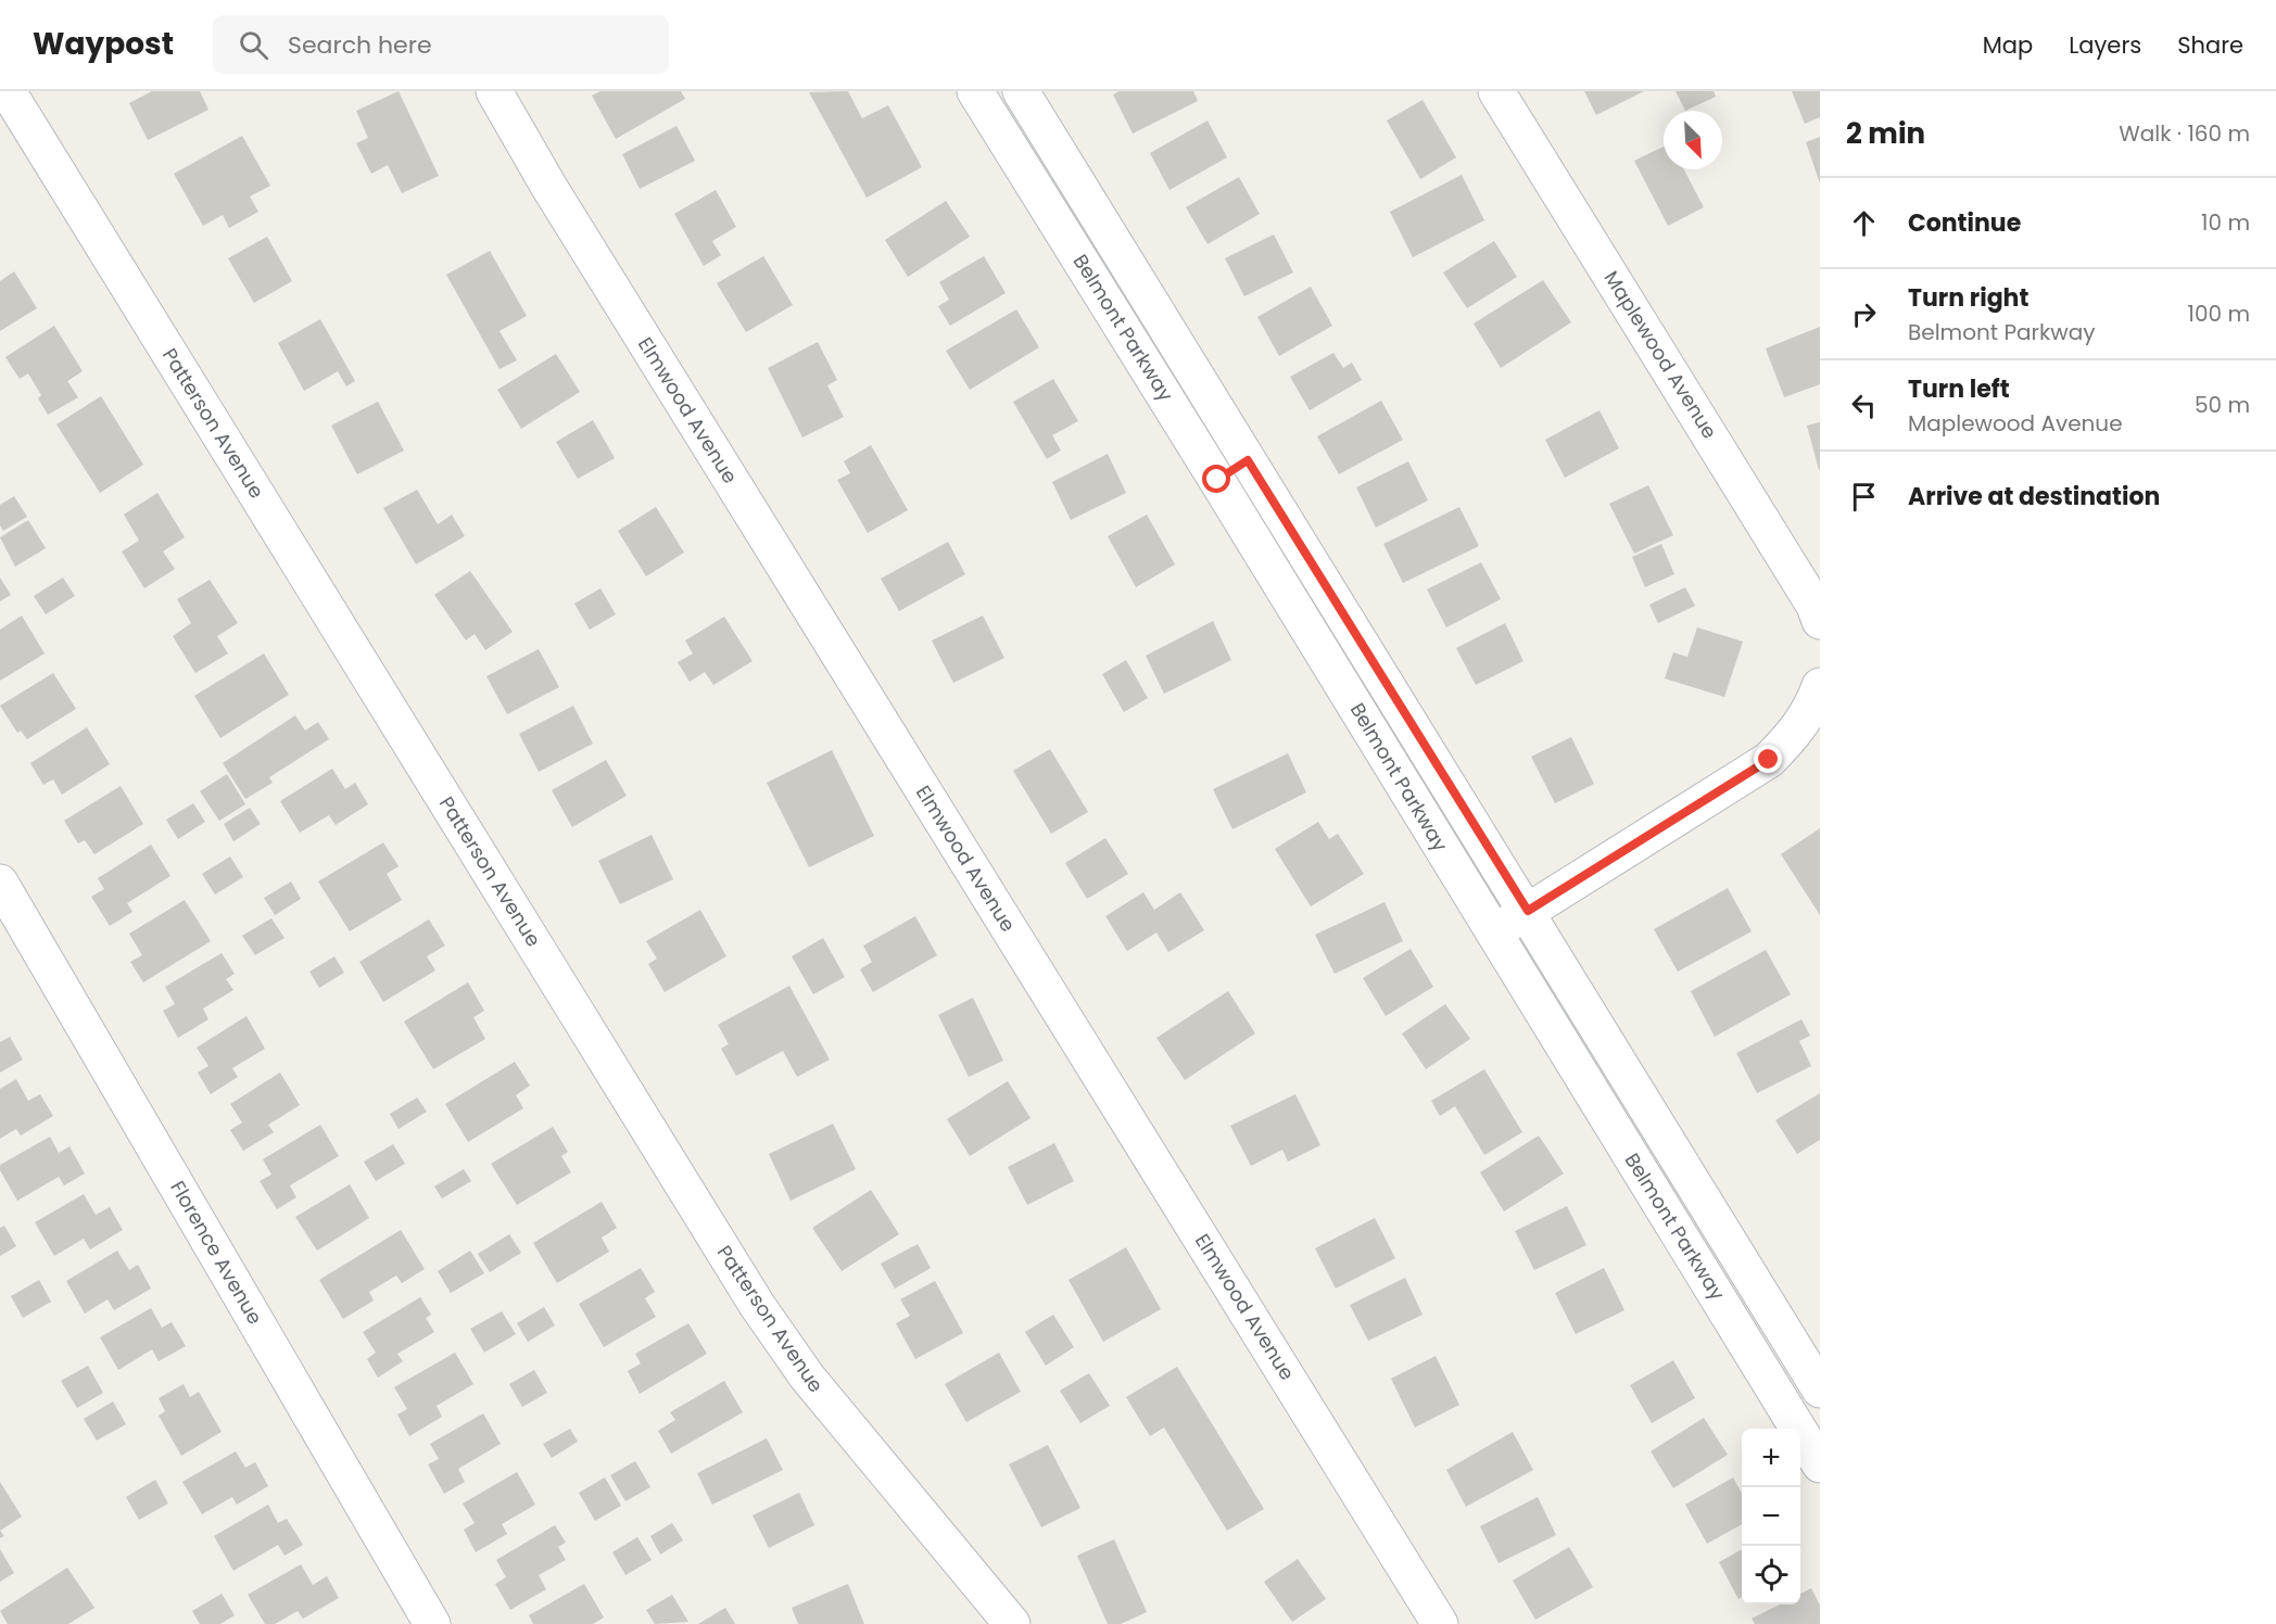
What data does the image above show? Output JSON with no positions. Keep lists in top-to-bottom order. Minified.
{"streets":{"street":["Belmont Parkway","Maplewood Avenue","Elmwood Avenue","Patterson Avenue","Florence Avenue"]},"north":"bottom right","page":{"header":"Waypost","search":"Search here","nav":["Map","Layers","Share"],"heading":["2 min","Walk · 160 m"],"list":[["Continue","10 m"],["Turn right","Belmont Parkway","100 m"],["Turn left","Maplewood Avenue","50 m"],"Arrive at destination"],"map_buttons":["+","−"]}}
